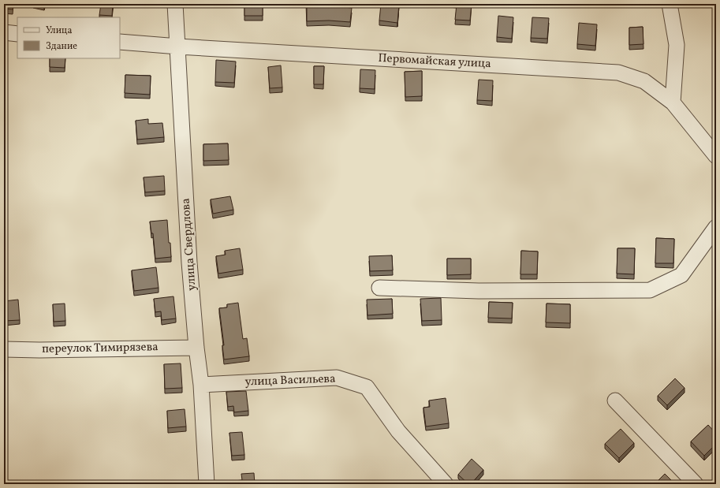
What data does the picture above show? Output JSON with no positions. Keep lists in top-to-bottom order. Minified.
{"streets":{"street":["Первомайская улица","улица Свердлова","переулок Тимирязева","улица Васильева"]},"crossings":[["Первомайская улица","улица Свердлова"],["улица Свердлова","переулок Тимирязева"],["улица Свердлова","улица Васильева"]],"legend":["Улица","Здание"]}
